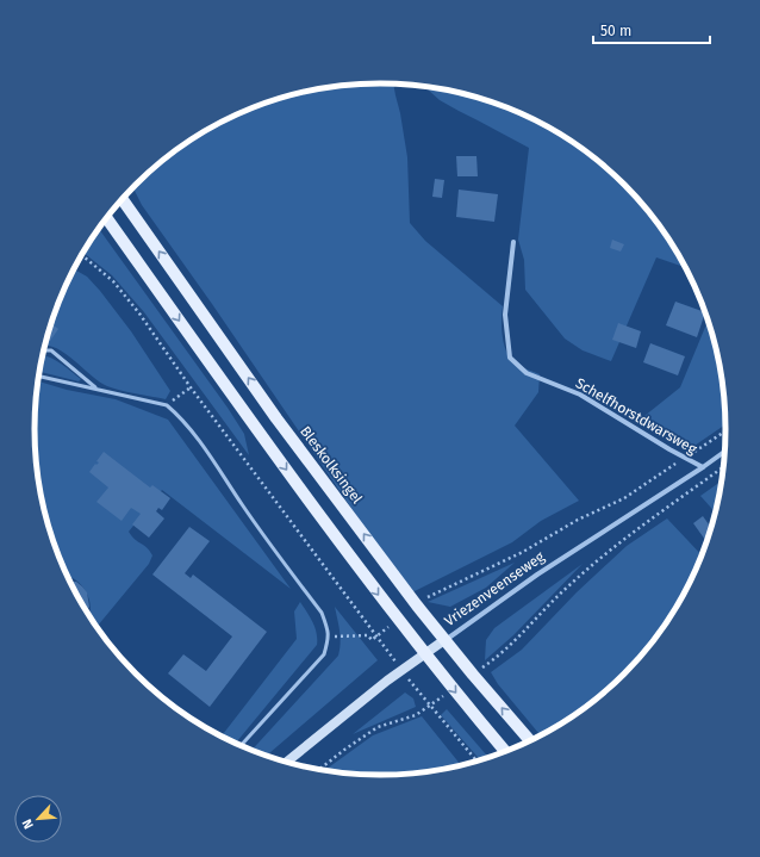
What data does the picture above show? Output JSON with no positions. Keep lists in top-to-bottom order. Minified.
{"streets":{"main road":["Bleskolksingel"],"street":["Schelfhorstdwarsweg","Vriezenveenseweg"]},"crossings":[["Schelfhorstdwarsweg","Vriezenveenseweg"],["Bleskolksingel","Vriezenveenseweg"]],"scale_bar":"50 m","north":"bottom left"}
